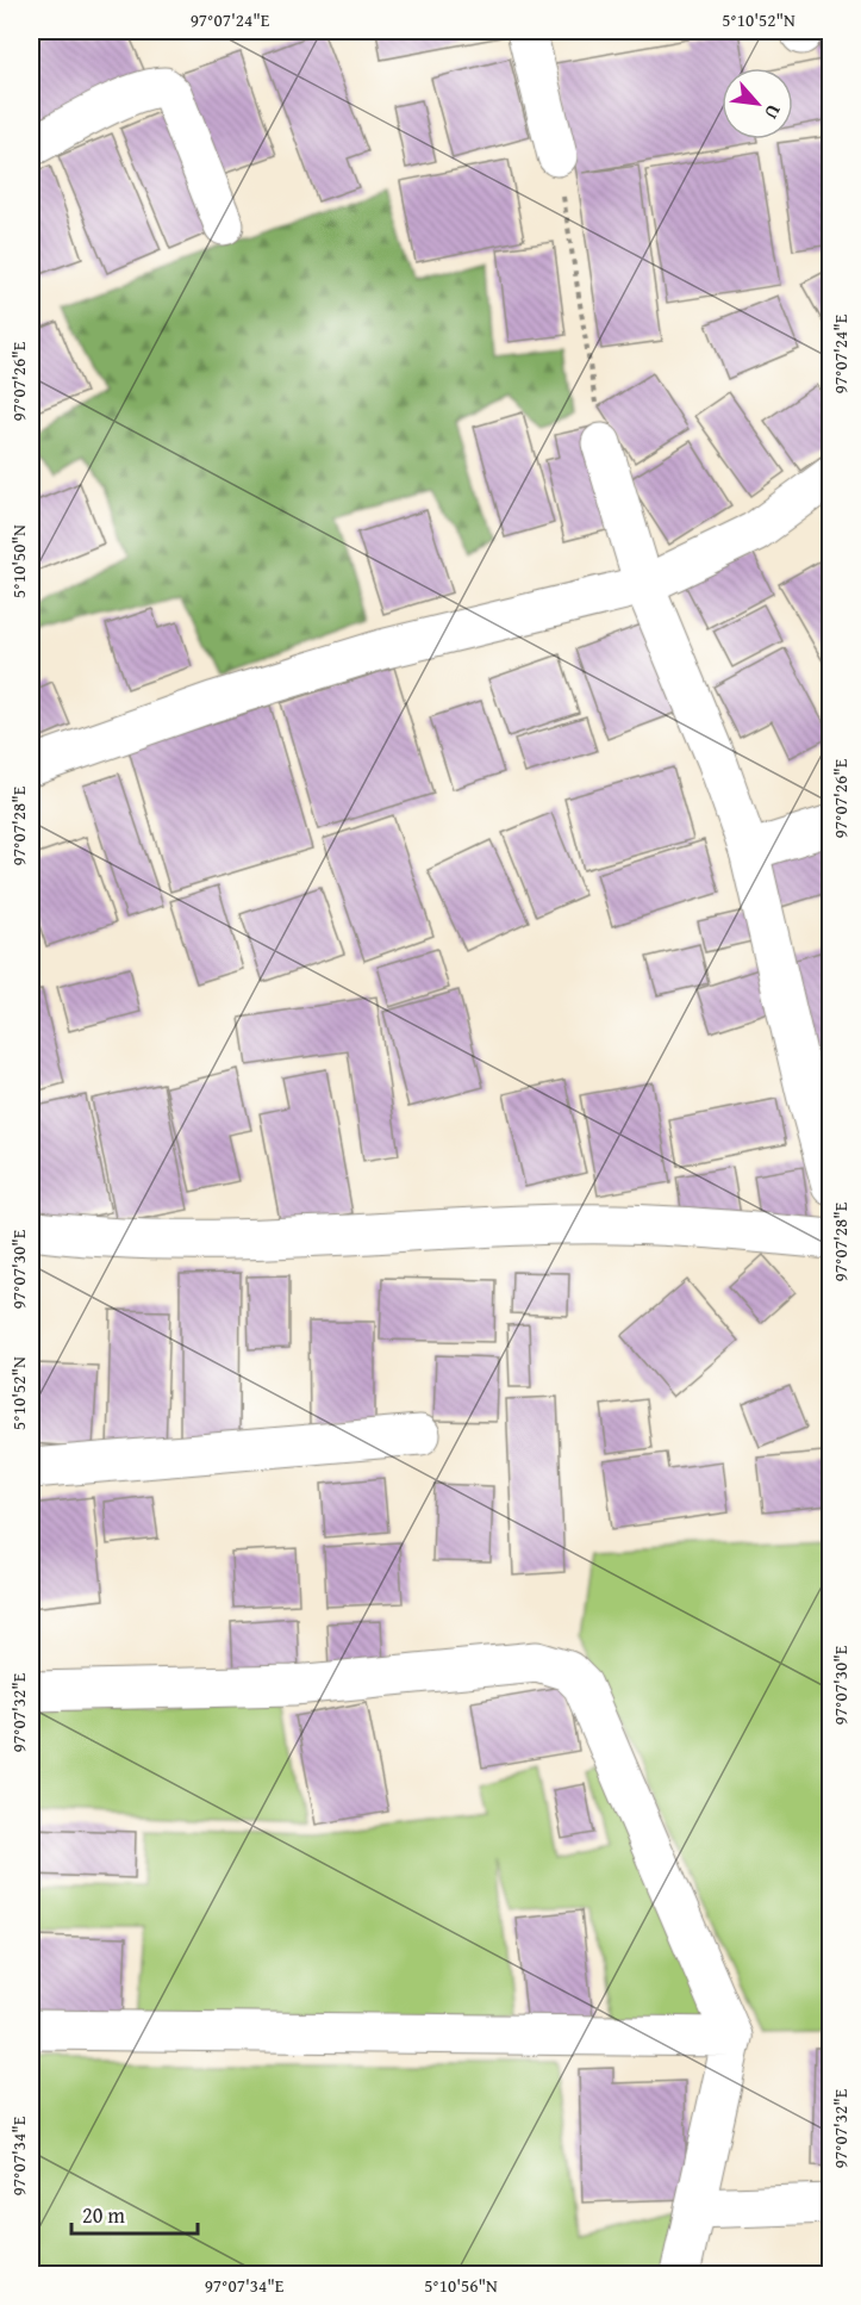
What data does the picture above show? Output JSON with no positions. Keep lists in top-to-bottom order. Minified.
{"scale_bar":"20 m","north":"bottom right","coordinates":["97°07'24\"E","5°10'52\"N","97°07'26\"E","5°10'50\"N","97°07'28\"E","97°07'30\"E","97°07'32\"E","97°07'34\"E","5°10'56\"N"]}
